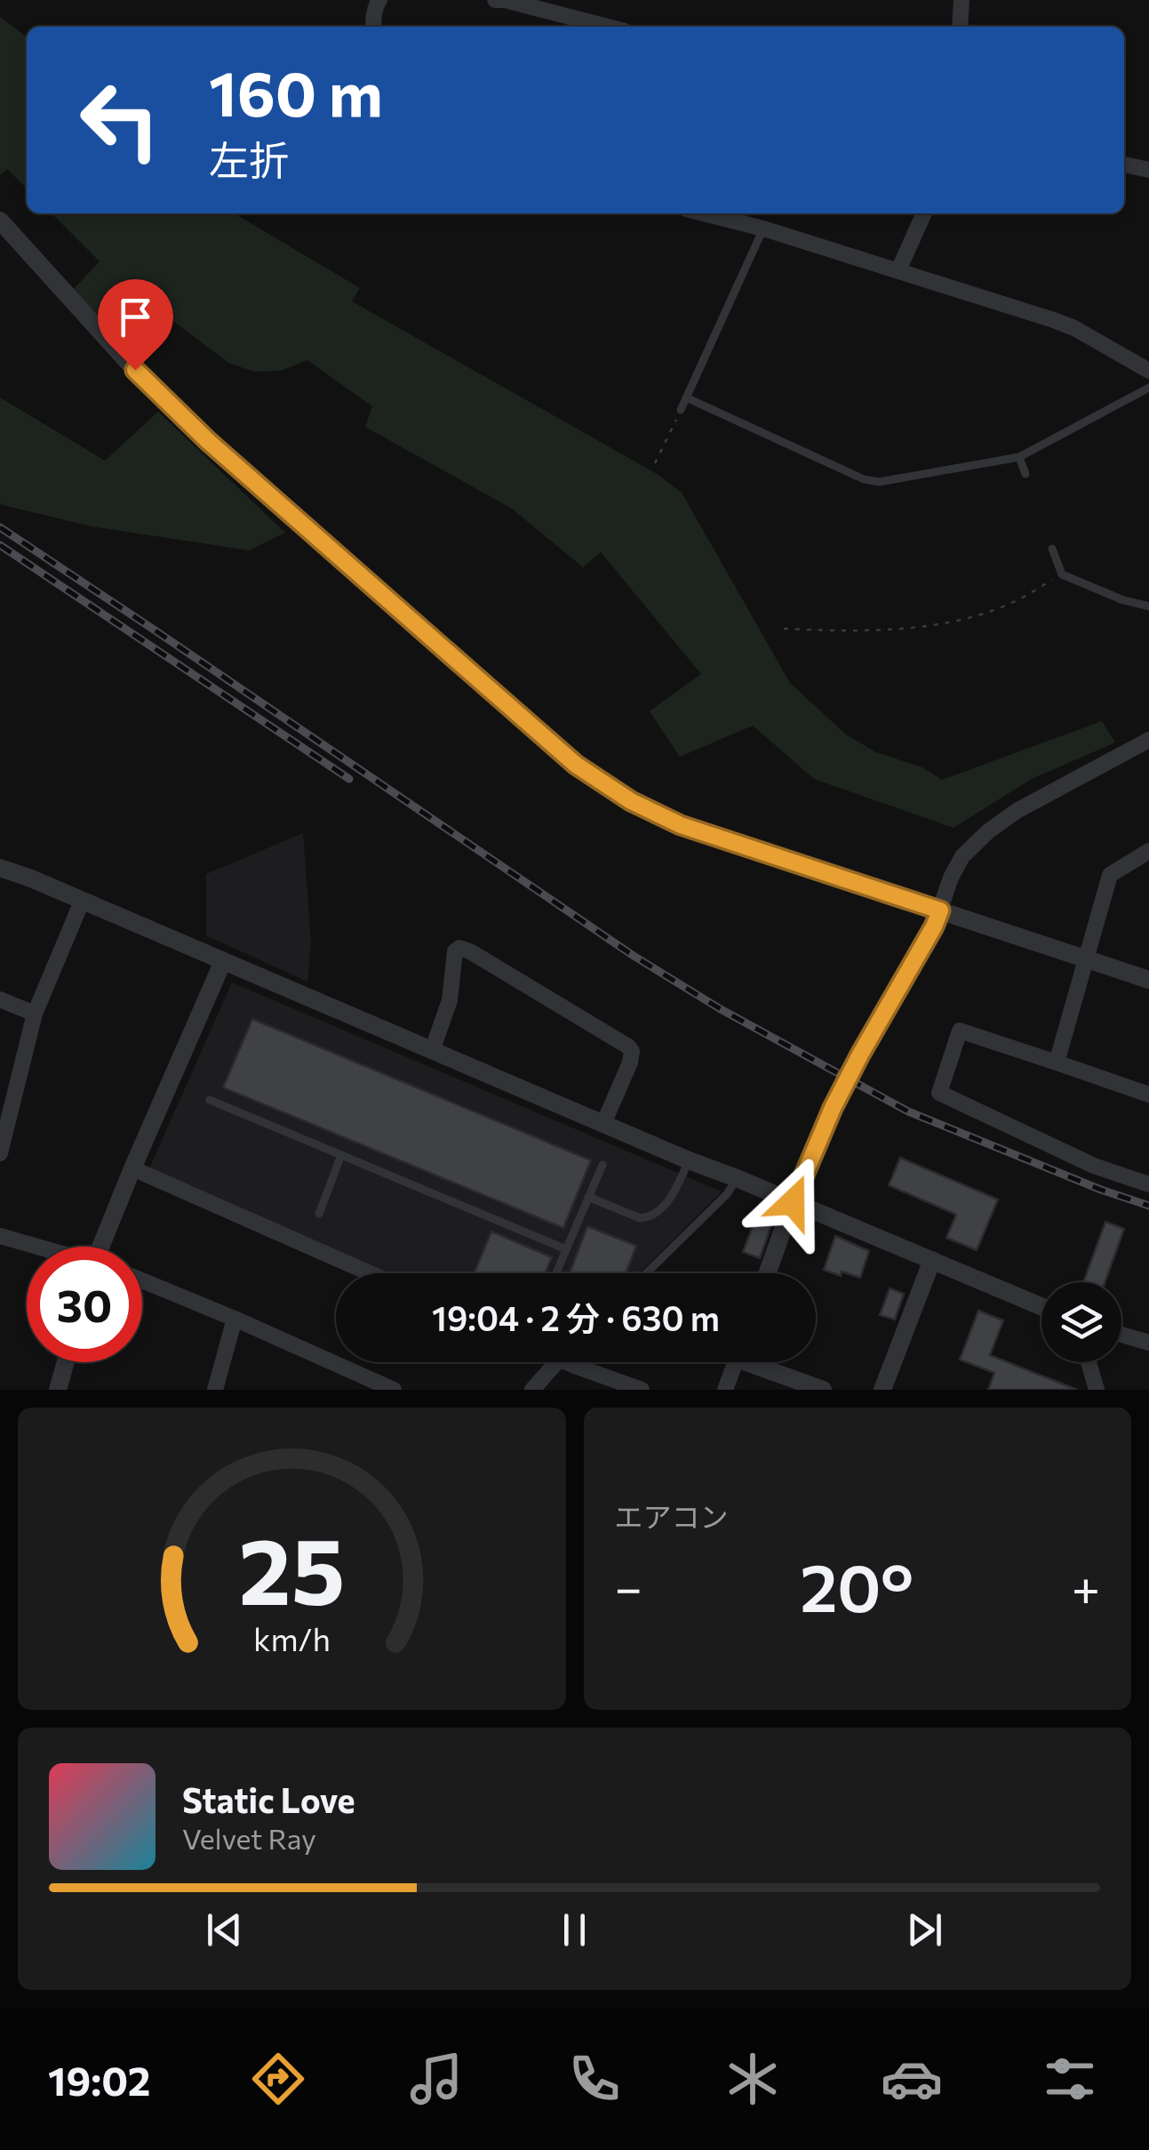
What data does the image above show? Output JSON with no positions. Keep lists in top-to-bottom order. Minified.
{"page":{"turn":["160 m","左折"],"limit":"30","trip":"19:04 · 2 分 · 630 m","tile":"エアコン","heat":["−","20°","+"],"song":["Static Love","Velvet Ray"],"tabs":"19:02","gauge":["25","km/h"]}}
